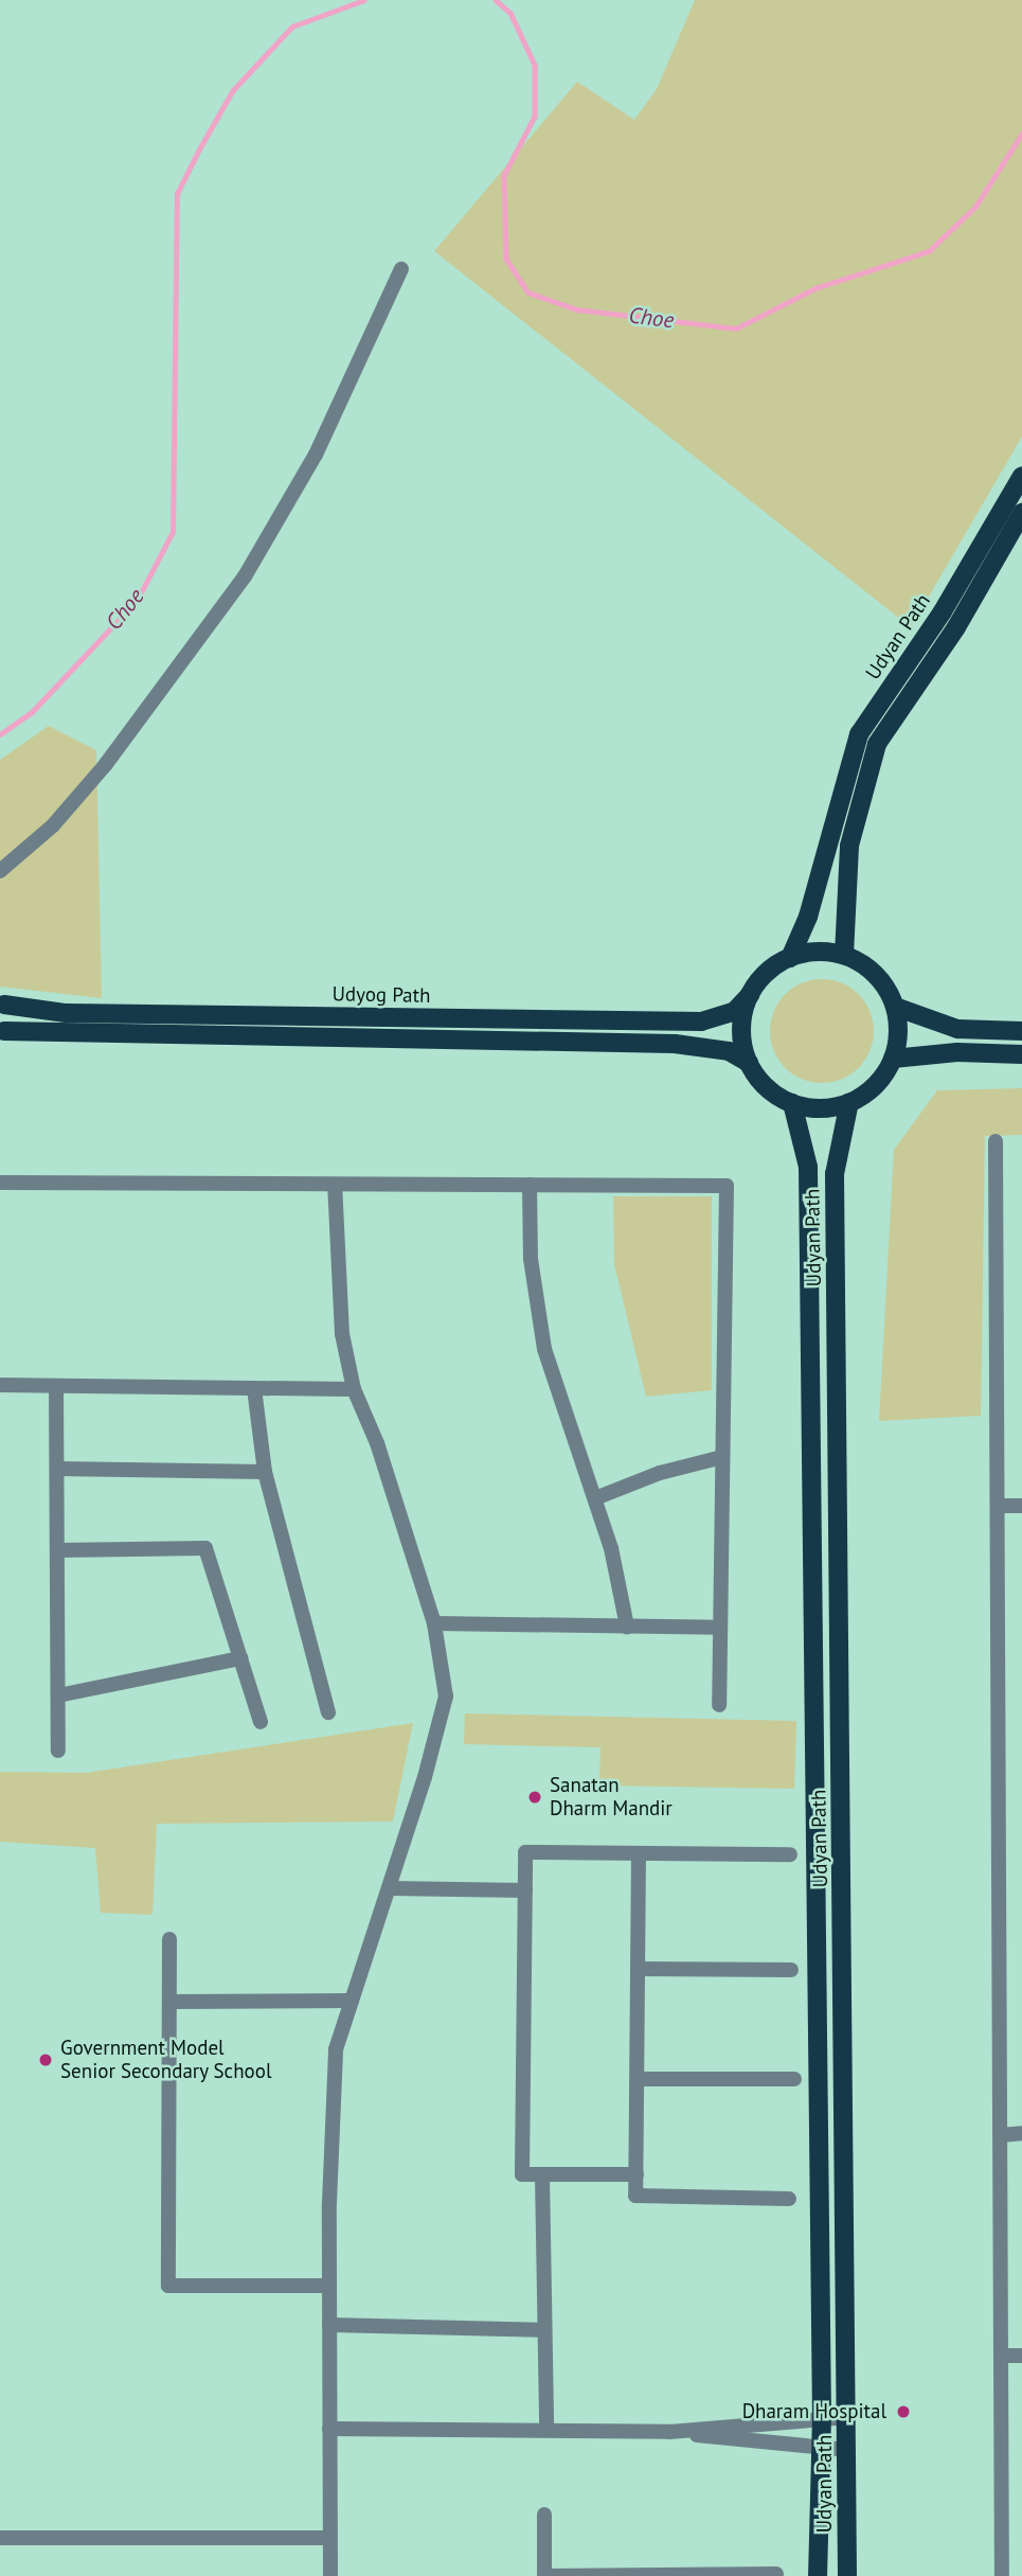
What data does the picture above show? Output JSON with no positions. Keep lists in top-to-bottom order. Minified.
{"streets":{"main road":["Udyan Path","Udyog Path"]},"crossings":[["Udyan Path","Udyog Path"]],"water":["Choe"],"places":["Sanatan Dharm Mandir","Government Model Senior Secondary School","Dharam Hospital"]}
